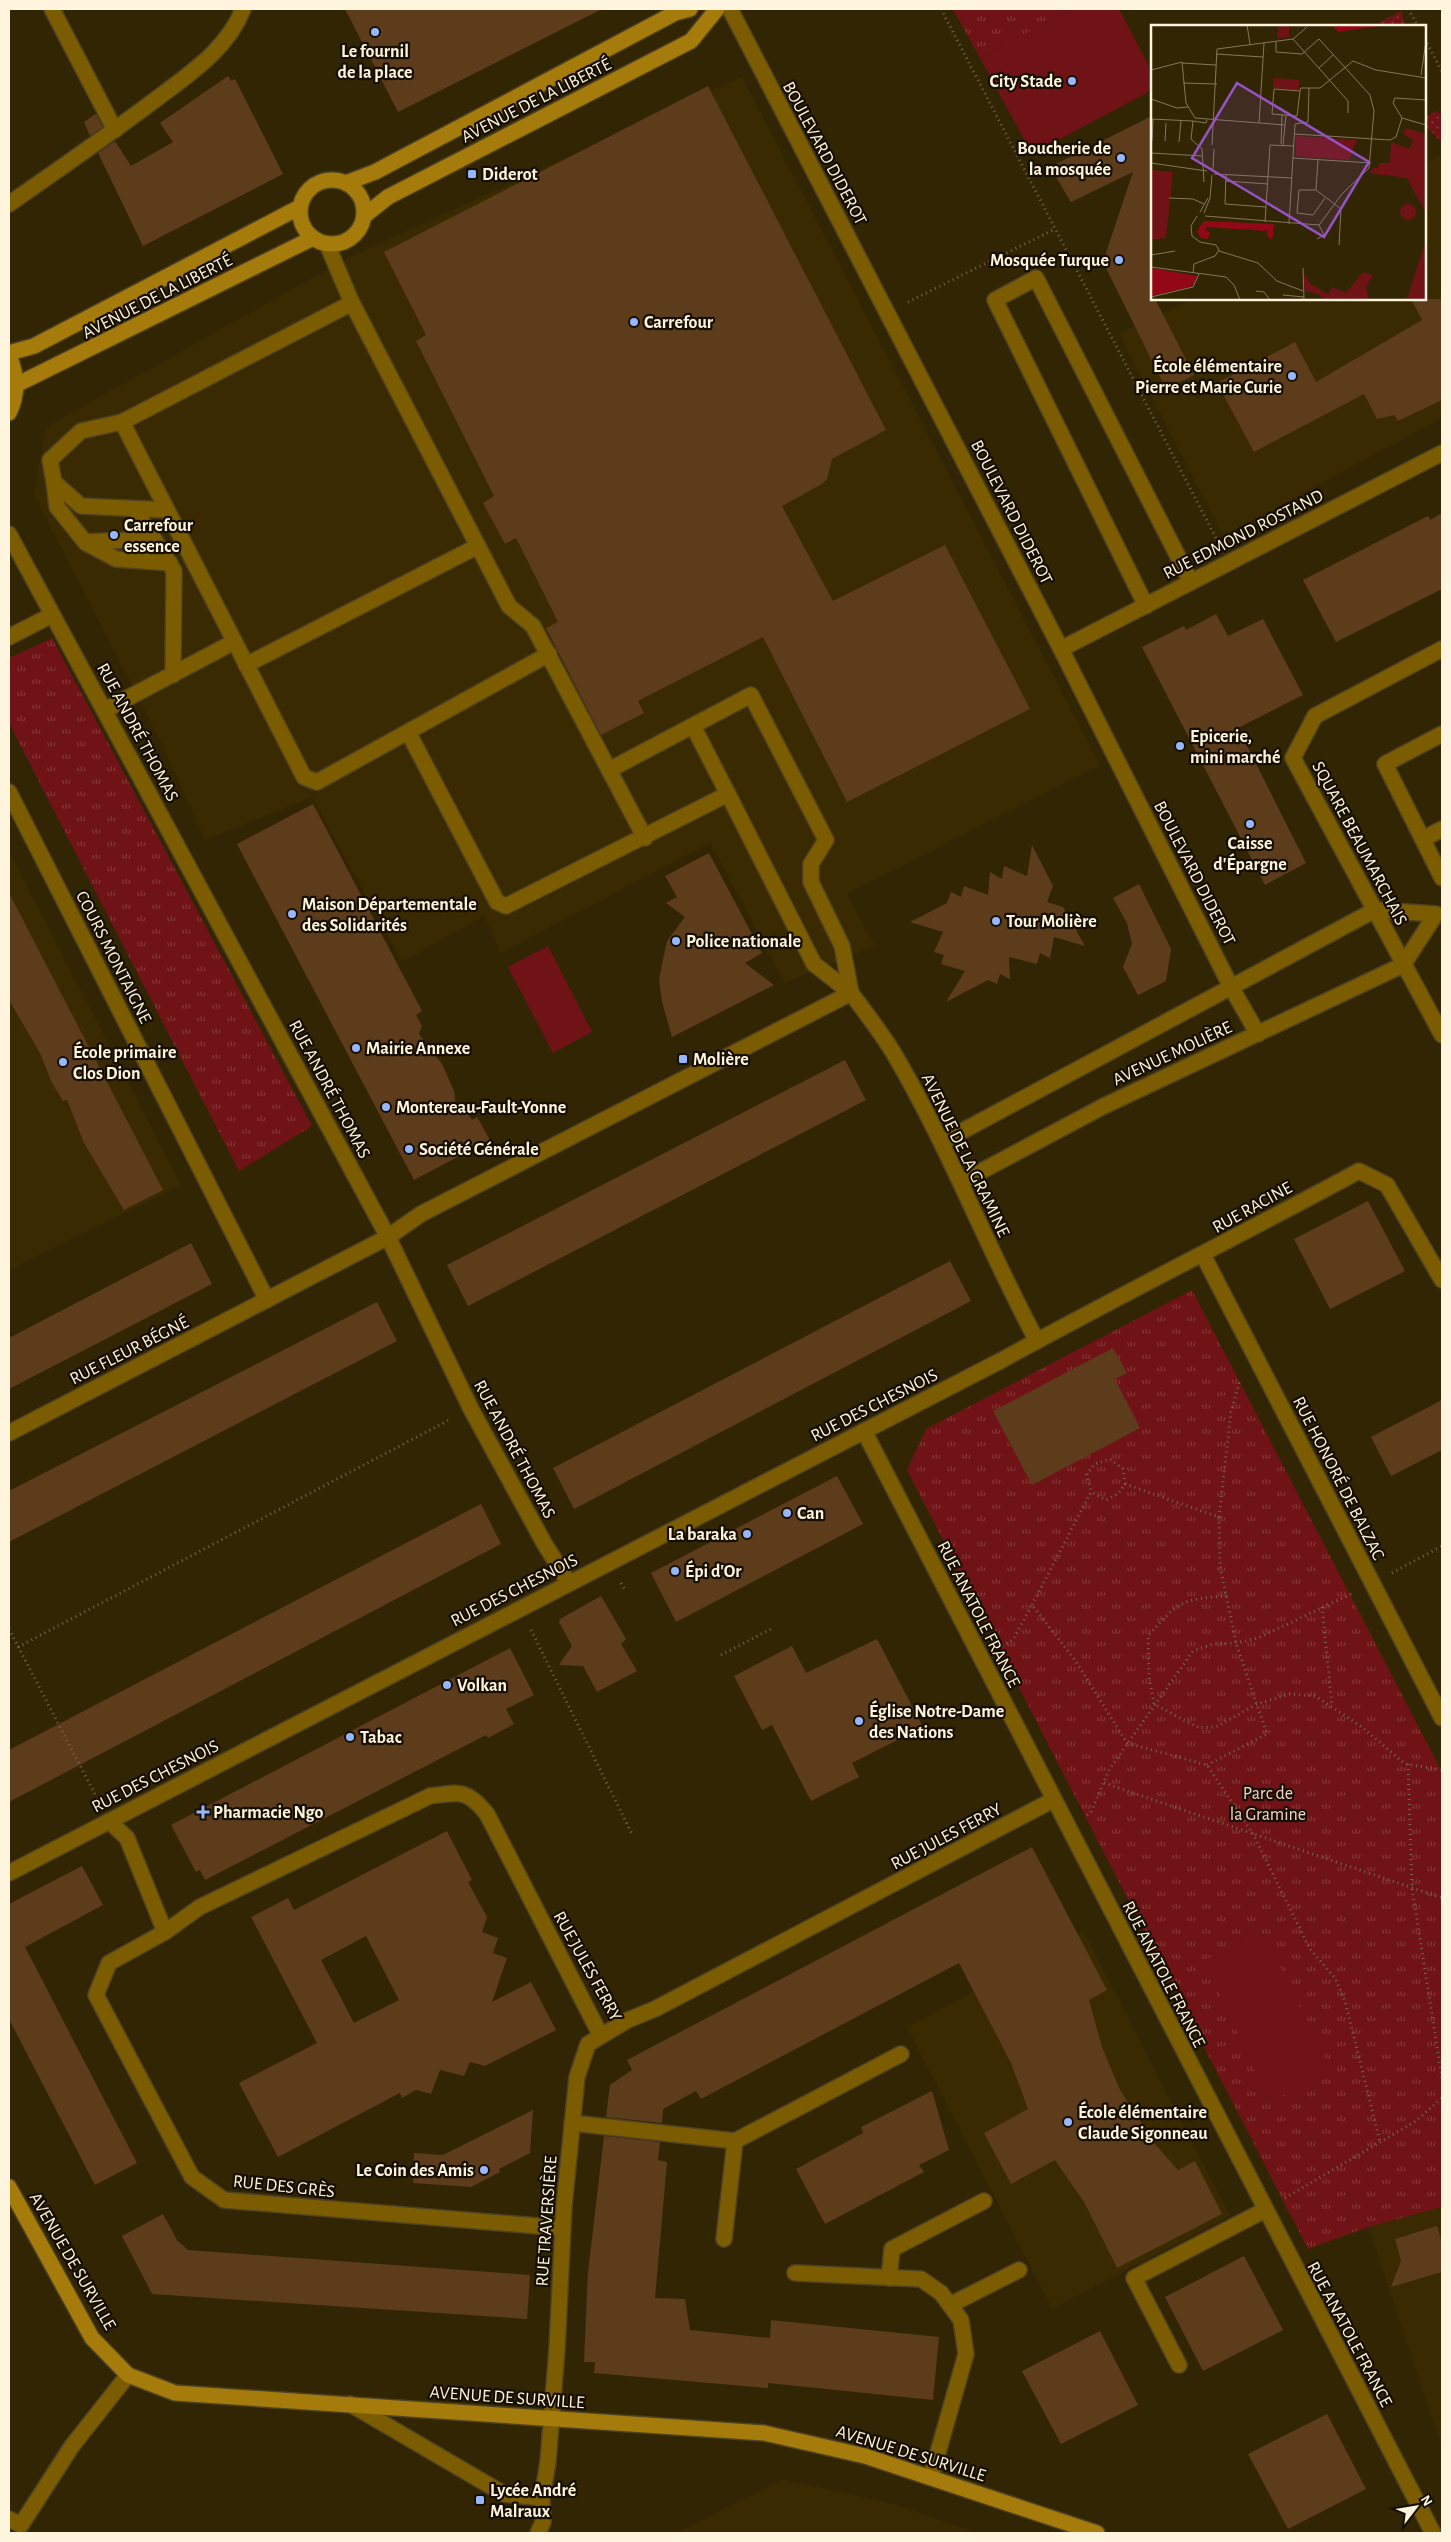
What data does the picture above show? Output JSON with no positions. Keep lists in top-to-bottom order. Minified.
{"streets":{"street":["AVENUE DE LA LIBERTÉ","BOULEVARD DIDEROT","RUE EDMOND ROSTAND","RUE ANDRÉ THOMAS","SQUARE BEAUMARCHAIS","COURS MONTAIGNE","AVENUE MOLIÈRE","AVENUE DE LA GRAMINE","RUE RACINE","RUE FLEUR BÉGNÉ","RUE DES CHESNOIS","RUE HONORÉ DE BALZAC","RUE ANATOLE FRANCE","RUE JULES FERRY","RUE DES GRÈS","RUE TRAVERSIÈRE","AVENUE DE SURVILLE"]},"crossings":[["BOULEVARD DIDEROT","RUE EDMOND ROSTAND"],["BOULEVARD DIDEROT","AVENUE MOLIÈRE"],["RUE ANDRÉ THOMAS","RUE FLEUR BÉGNÉ"],["RUE ANDRÉ THOMAS","RUE DES CHESNOIS"],["SQUARE BEAUMARCHAIS","AVENUE MOLIÈRE"],["COURS MONTAIGNE","RUE FLEUR BÉGNÉ"],["AVENUE MOLIÈRE","AVENUE DE LA GRAMINE"],["AVENUE DE LA GRAMINE","RUE RACINE"],["AVENUE DE LA GRAMINE","RUE FLEUR BÉGNÉ"],["AVENUE DE LA GRAMINE","RUE DES CHESNOIS"],["RUE RACINE","RUE DES CHESNOIS"],["RUE RACINE","RUE HONORÉ DE BALZAC"],["RUE DES CHESNOIS","RUE ANATOLE FRANCE"],["RUE ANATOLE FRANCE","RUE JULES FERRY"],["RUE JULES FERRY","RUE DES GRÈS"],["RUE JULES FERRY","RUE TRAVERSIÈRE"],["RUE DES GRÈS","RUE TRAVERSIÈRE"],["RUE TRAVERSIÈRE","AVENUE DE SURVILLE"]],"parks":["Parc de la Gramine"],"places":{"other":["Le fournil de la place","City Stade","Boucherie de la mosquée","Mosquée Turque","Carrefour","École élémentaire Pierre et Marie Curie","Carrefour essence","Epicerie, mini marché","Caisse d'Épargne","Maison Départementale des Solidarités","Tour Molière","Police nationale","Mairie Annexe","École primaire Clos Dion","Montereau-Fault-Yonne","Société Générale","Can","La baraka","Épi d'Or","Volkan","Église Notre-Dame des Nations","Tabac","École élémentaire Claude Sigonneau","Le Coin des Amis"],"transit":["Diderot","Molière","Lycée André Malraux"],"health":["Pharmacie Ngo"]},"north":"top right"}
